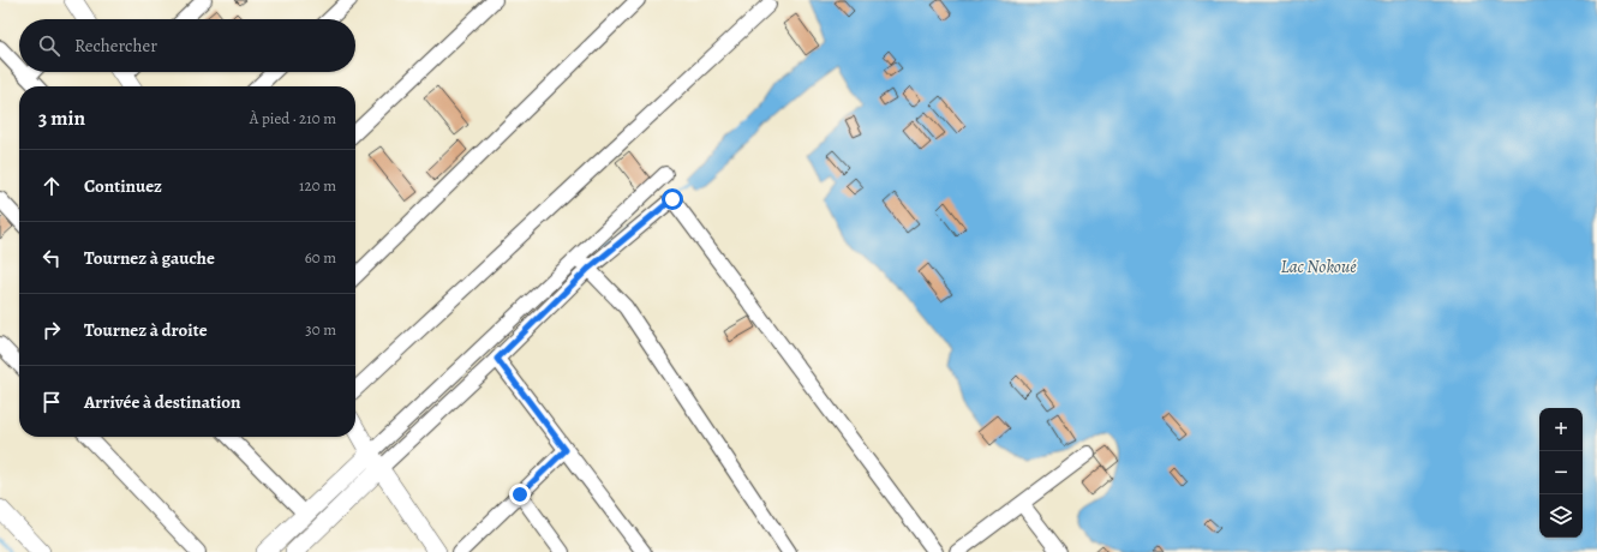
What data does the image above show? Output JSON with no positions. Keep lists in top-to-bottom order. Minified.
{"water":["Lac Nokoué"],"page":{"search":"Rechercher","heading":["3 min","À pied · 210 m"],"list":[["Continuez","120 m"],["Tournez à gauche","60 m"],["Tournez à droite","30 m"],"Arrivée à destination"],"map_buttons":["+","−"]}}
